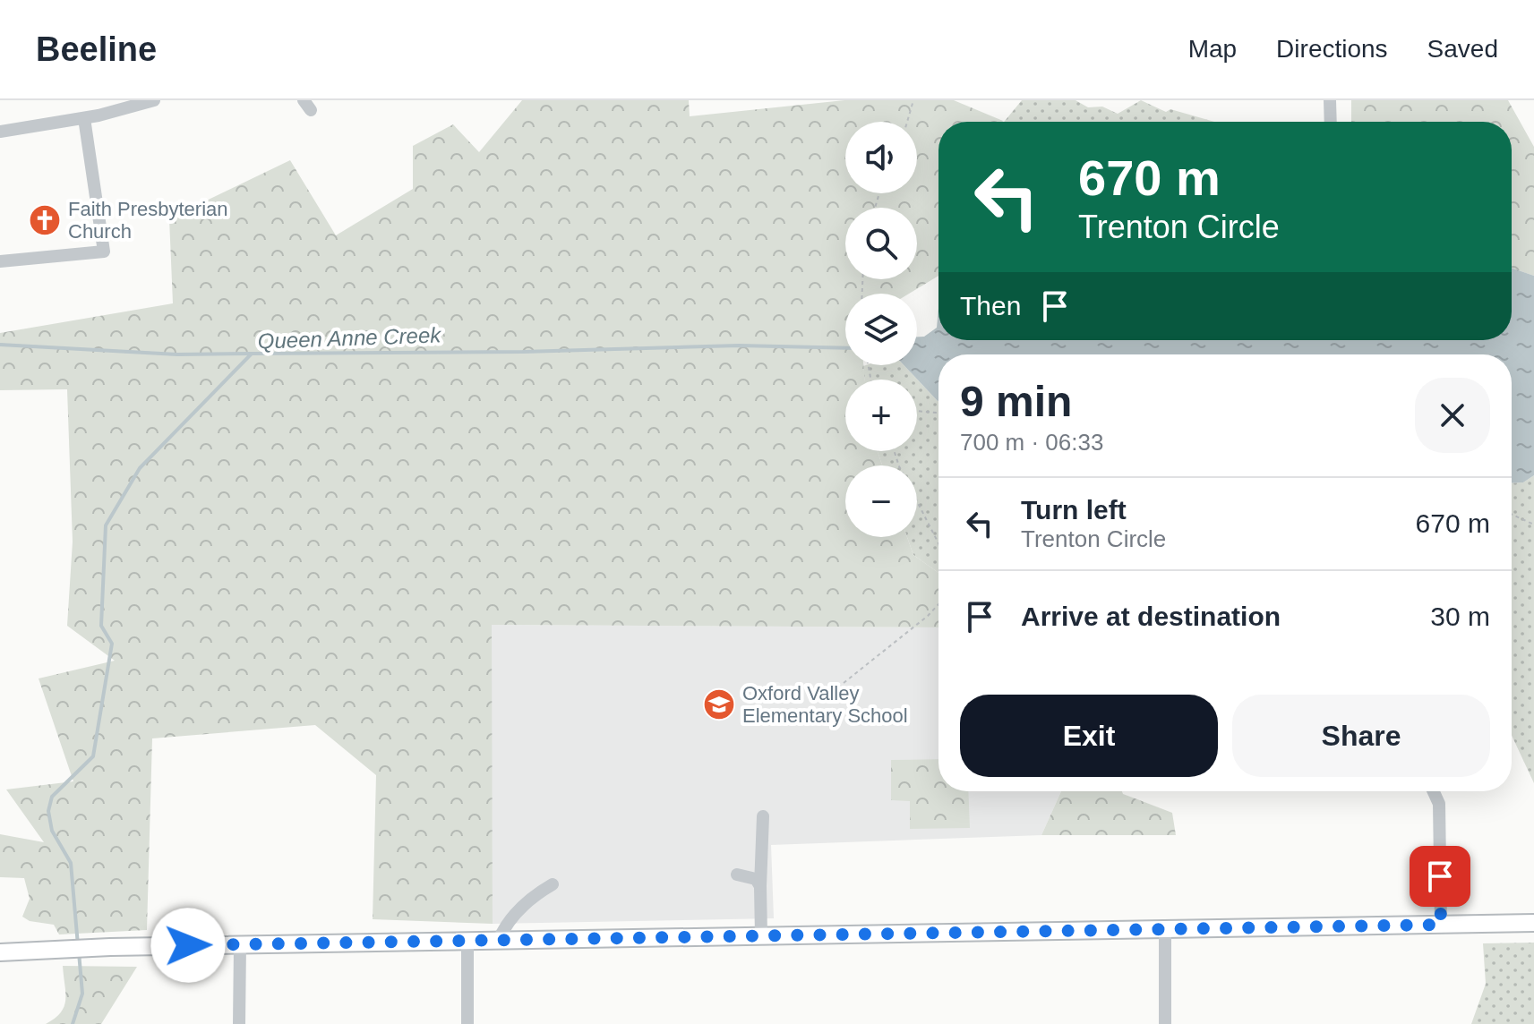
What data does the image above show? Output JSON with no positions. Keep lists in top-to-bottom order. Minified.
{"water":["Queen Anne Creek"],"places":{"church":["Faith Presbyterian Church"],"school or university":["Oxford Valley Elementary School"]},"page":{"header":"Beeline","nav":["Map","Directions","Saved"],"map_buttons":["+","−"],"turn":["670 m","Trenton Circle"],"then":"Then","heading":["9 min","700 m · 06:33"],"list":[{"name":"Turn left","note":"Trenton Circle","value":"670 m"},{"name":"Arrive at destination","value":"30 m"}],"buttons":["Exit","Share"]}}
